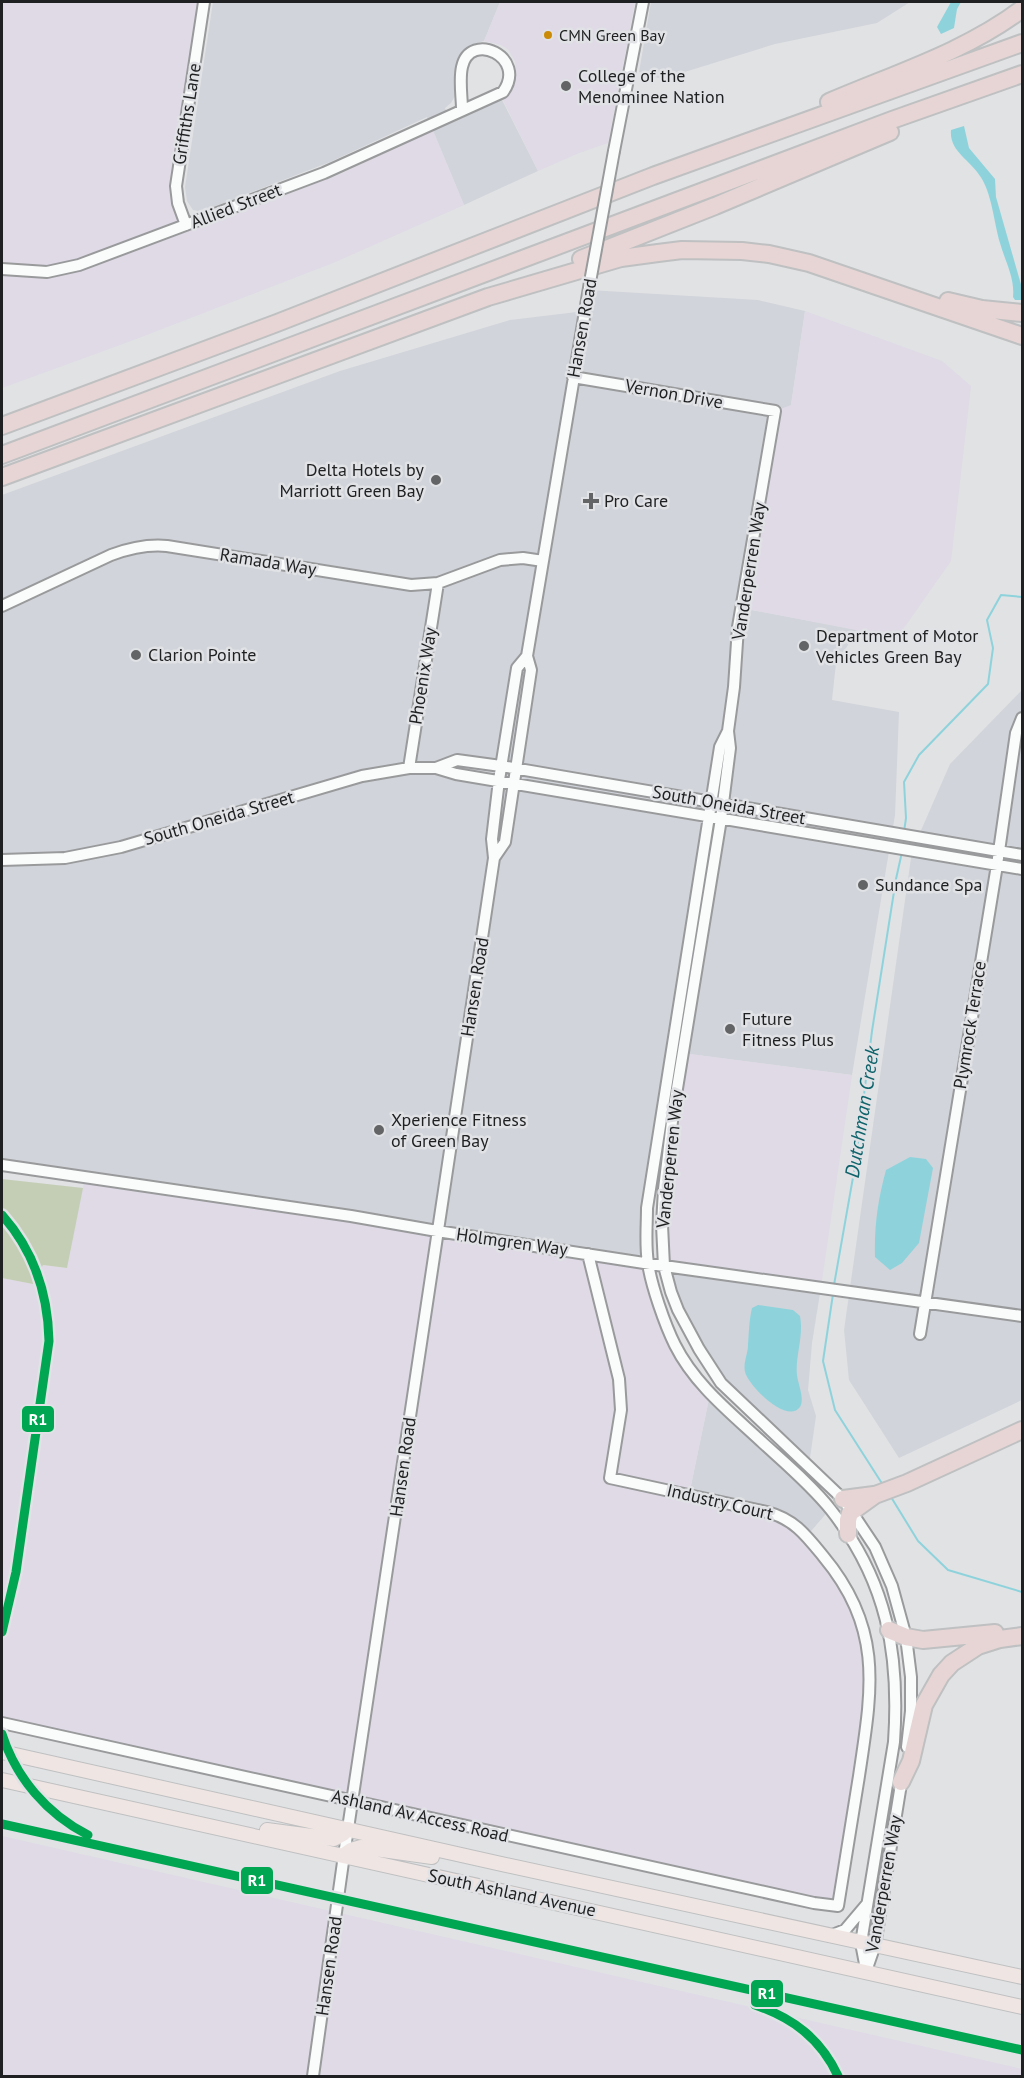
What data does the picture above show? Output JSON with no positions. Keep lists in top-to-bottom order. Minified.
{"streets":{"main road":["South Ashland Avenue"],"street":["Griffiths Lane","Allied Street","Hansen Road","Vernon Drive","Ramada Way","Vanderperren Way","Phoenix Way","South Oneida Street","Plymrock Terrace","Holmgren Way","Industry Court","Ashland Av Access Road"]},"crossings":[["Griffiths Lane","Allied Street"],["Hansen Road","Vernon Drive"],["Hansen Road","Ramada Way"],["Hansen Road","South Oneida Street"],["Hansen Road","Holmgren Way"],["Hansen Road","Ashland Av Access Road"],["Hansen Road","South Ashland Avenue"],["Vernon Drive","Vanderperren Way"],["Ramada Way","Phoenix Way"],["Vanderperren Way","South Oneida Street"],["Vanderperren Way","Holmgren Way"],["Vanderperren Way","South Ashland Avenue"],["Phoenix Way","South Oneida Street"],["South Oneida Street","Plymrock Terrace"],["Plymrock Terrace","Holmgren Way"],["Holmgren Way","Industry Court"],["Industry Court","Ashland Av Access Road"]],"water":["Dutchman Creek"],"places":{"other":["CMN Green Bay","College of the Menominee Nation","Delta Hotels by Marriott Green Bay","Department of Motor Vehicles Green Bay","Clarion Pointe","Sundance Spa","Future Fitness Plus","Xperience Fitness of Green Bay"],"health":["Pro Care"]},"lines":["transit line R1"]}
